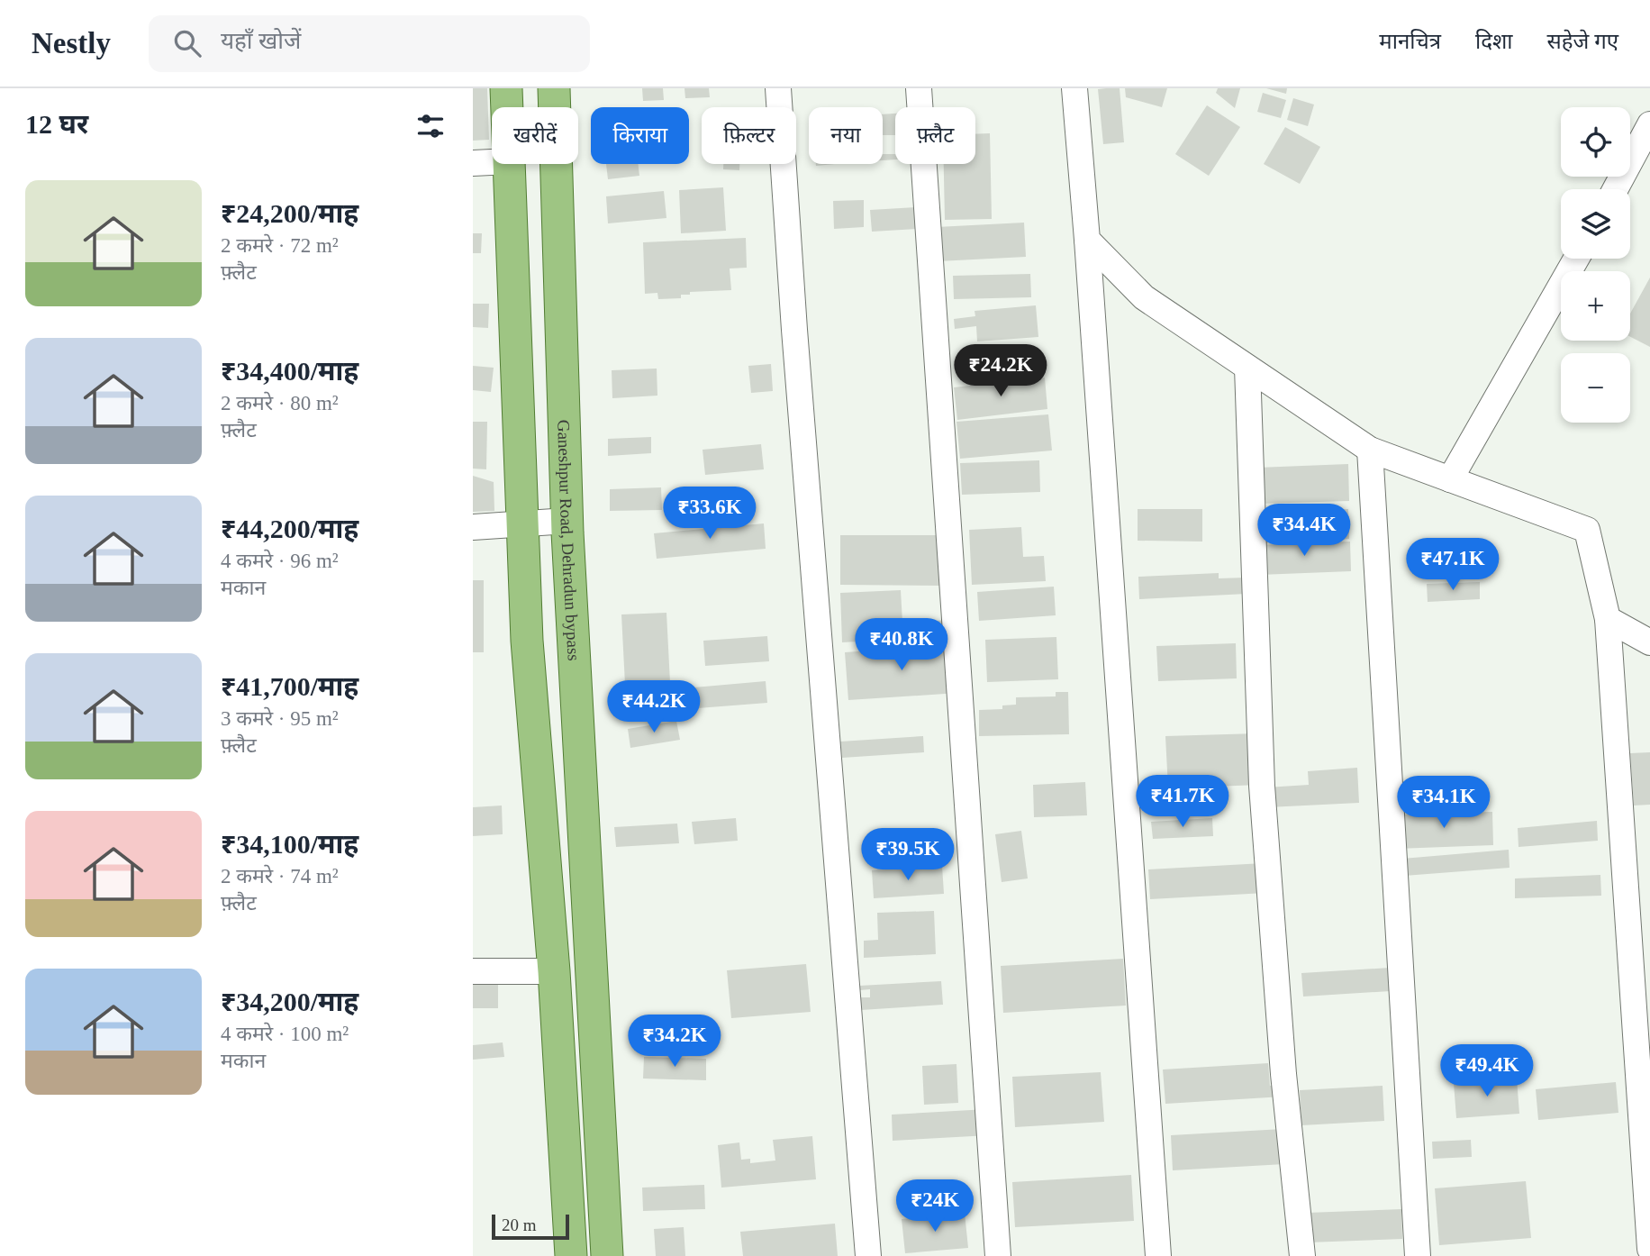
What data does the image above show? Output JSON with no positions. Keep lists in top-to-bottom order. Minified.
{"streets":{"main road":["Ganeshpur Road, Dehradun bypass"]},"scale_bar":"20 m","page":{"header":"Nestly","search":"यहाँ खोजें","nav":["मानचित्र","दिशा","सहेजे गए"],"heading":"12 घर","map_buttons":["+","−"],"chip":["खरीदें","किराया","फ़िल्टर","नया","फ़्लैट"],"list":[{"name":"₹24,200/माह","note":"2 कमरे · 72 m² · फ़्लैट"},{"name":"₹34,400/माह","note":"2 कमरे · 80 m² · फ़्लैट"},{"name":"₹44,200/माह","note":"4 कमरे · 96 m² · मकान"},{"name":"₹41,700/माह","note":"3 कमरे · 95 m² · फ़्लैट"},{"name":"₹34,100/माह","note":"2 कमरे · 74 m² · फ़्लैट"},{"name":"₹34,200/माह","note":"4 कमरे · 100 m² · मकान"}],"price":["₹24.2K","₹33.6K","₹34.4K","₹47.1K","₹40.8K","₹44.2K","₹41.7K","₹34.1K","₹39.5K","₹34.2K","₹49.4K","₹24K"],"scale":"20 m"}}
